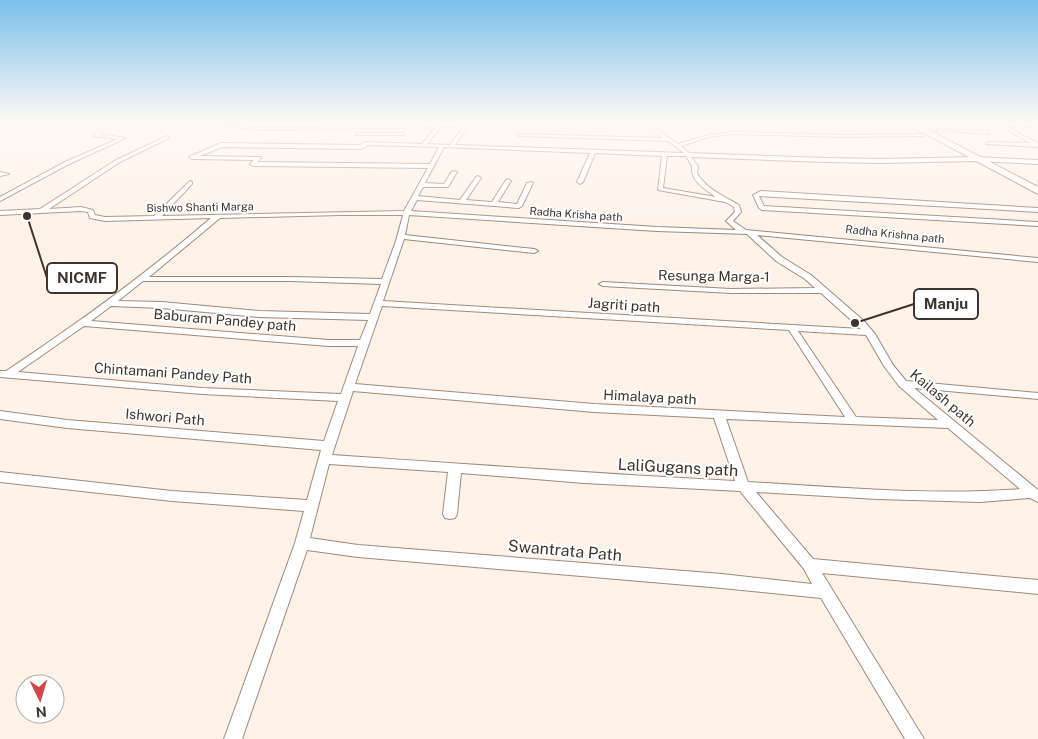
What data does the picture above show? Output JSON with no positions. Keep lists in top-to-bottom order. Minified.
{"streets":{"street":["Bishwo Shanti Marga","Radha Krisha path","Radha Krishna path","Resunga Marga-1","Jagriti path","Baburam Pandey path","Chintamani Pandey Path","Himalaya path","Kailash path","Ishwori Path","LaliGugans path","Swantrata Path"]},"crossings":[["Bishwo Shanti Marga","Radha Krisha path"],["Radha Krisha path","Radha Krishna path"],["Radha Krisha path","Kailash path"],["Radha Krishna path","Kailash path"],["Resunga Marga-1","Kailash path"],["Jagriti path","Kailash path"],["Chintamani Pandey Path","Himalaya path"],["Himalaya path","Kailash path"],["Kailash path","LaliGugans path"]],"places":["NICMF","Manju"],"north":"bottom"}
